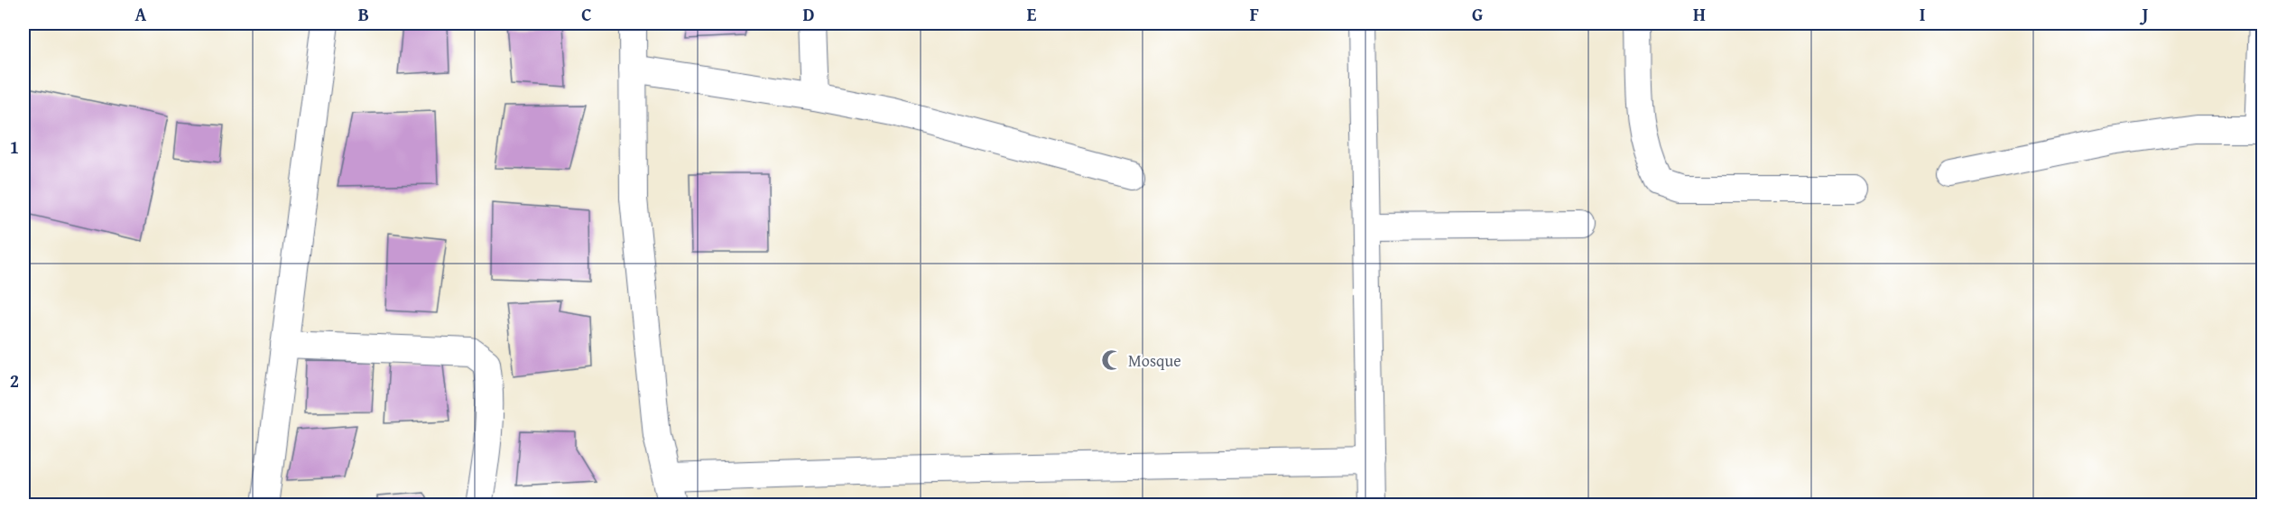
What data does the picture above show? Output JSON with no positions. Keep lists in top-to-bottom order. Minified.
{"places":{"mosque":["Mosque"]},"grid":{"columns":["A","B","C","D","E","F","G","H","I","J"],"rows":["1","2"]}}
